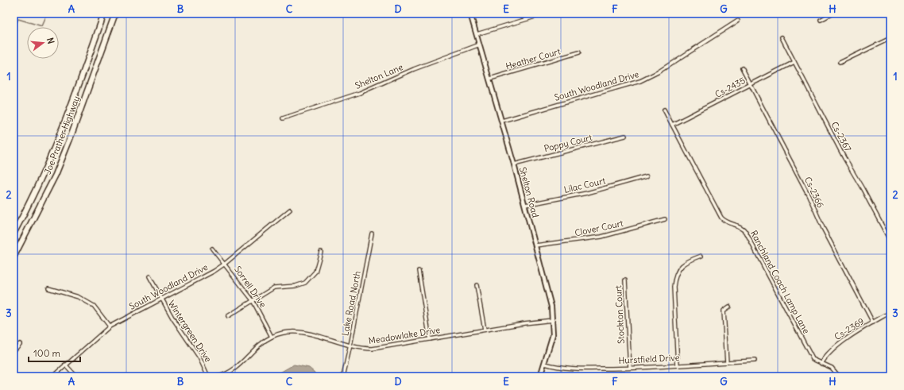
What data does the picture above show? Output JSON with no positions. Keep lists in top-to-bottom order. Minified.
{"streets":{"highway":["Joe Prather Highway"],"street":["Heather Court","Shelton Lane","South Woodland Drive","Cs-2435","Cs-2367","Poppy Court","Lilac Court","Shelton Road","Cs-2366","Clover Court","Ranchland Coach Lamp Lane","Sorrell Drive","Lake Road North","Stockton Court","Cs-2369","Wintergreen Drive","Meadowlake Drive","Hurstfield Drive"]},"crossings":[["Heather Court","Shelton Road"],["Shelton Lane","Shelton Road"],["South Woodland Drive","Shelton Road"],["South Woodland Drive","Sorrell Drive"],["South Woodland Drive","Wintergreen Drive"],["Cs-2435","Cs-2367"],["Cs-2435","Cs-2366"],["Cs-2435","Ranchland Coach Lamp Lane"],["Poppy Court","Shelton Road"],["Lilac Court","Shelton Road"],["Shelton Road","Clover Court"],["Shelton Road","Meadowlake Drive"],["Shelton Road","Hurstfield Drive"],["Cs-2366","Cs-2369"],["Ranchland Coach Lamp Lane","Cs-2369"],["Sorrell Drive","Meadowlake Drive"],["Lake Road North","Meadowlake Drive"],["Stockton Court","Hurstfield Drive"]],"scale_bar":"100 m","north":"right","grid":{"columns":["A","B","C","D","E","F","G","H"],"rows":["1","2","3"]}}
